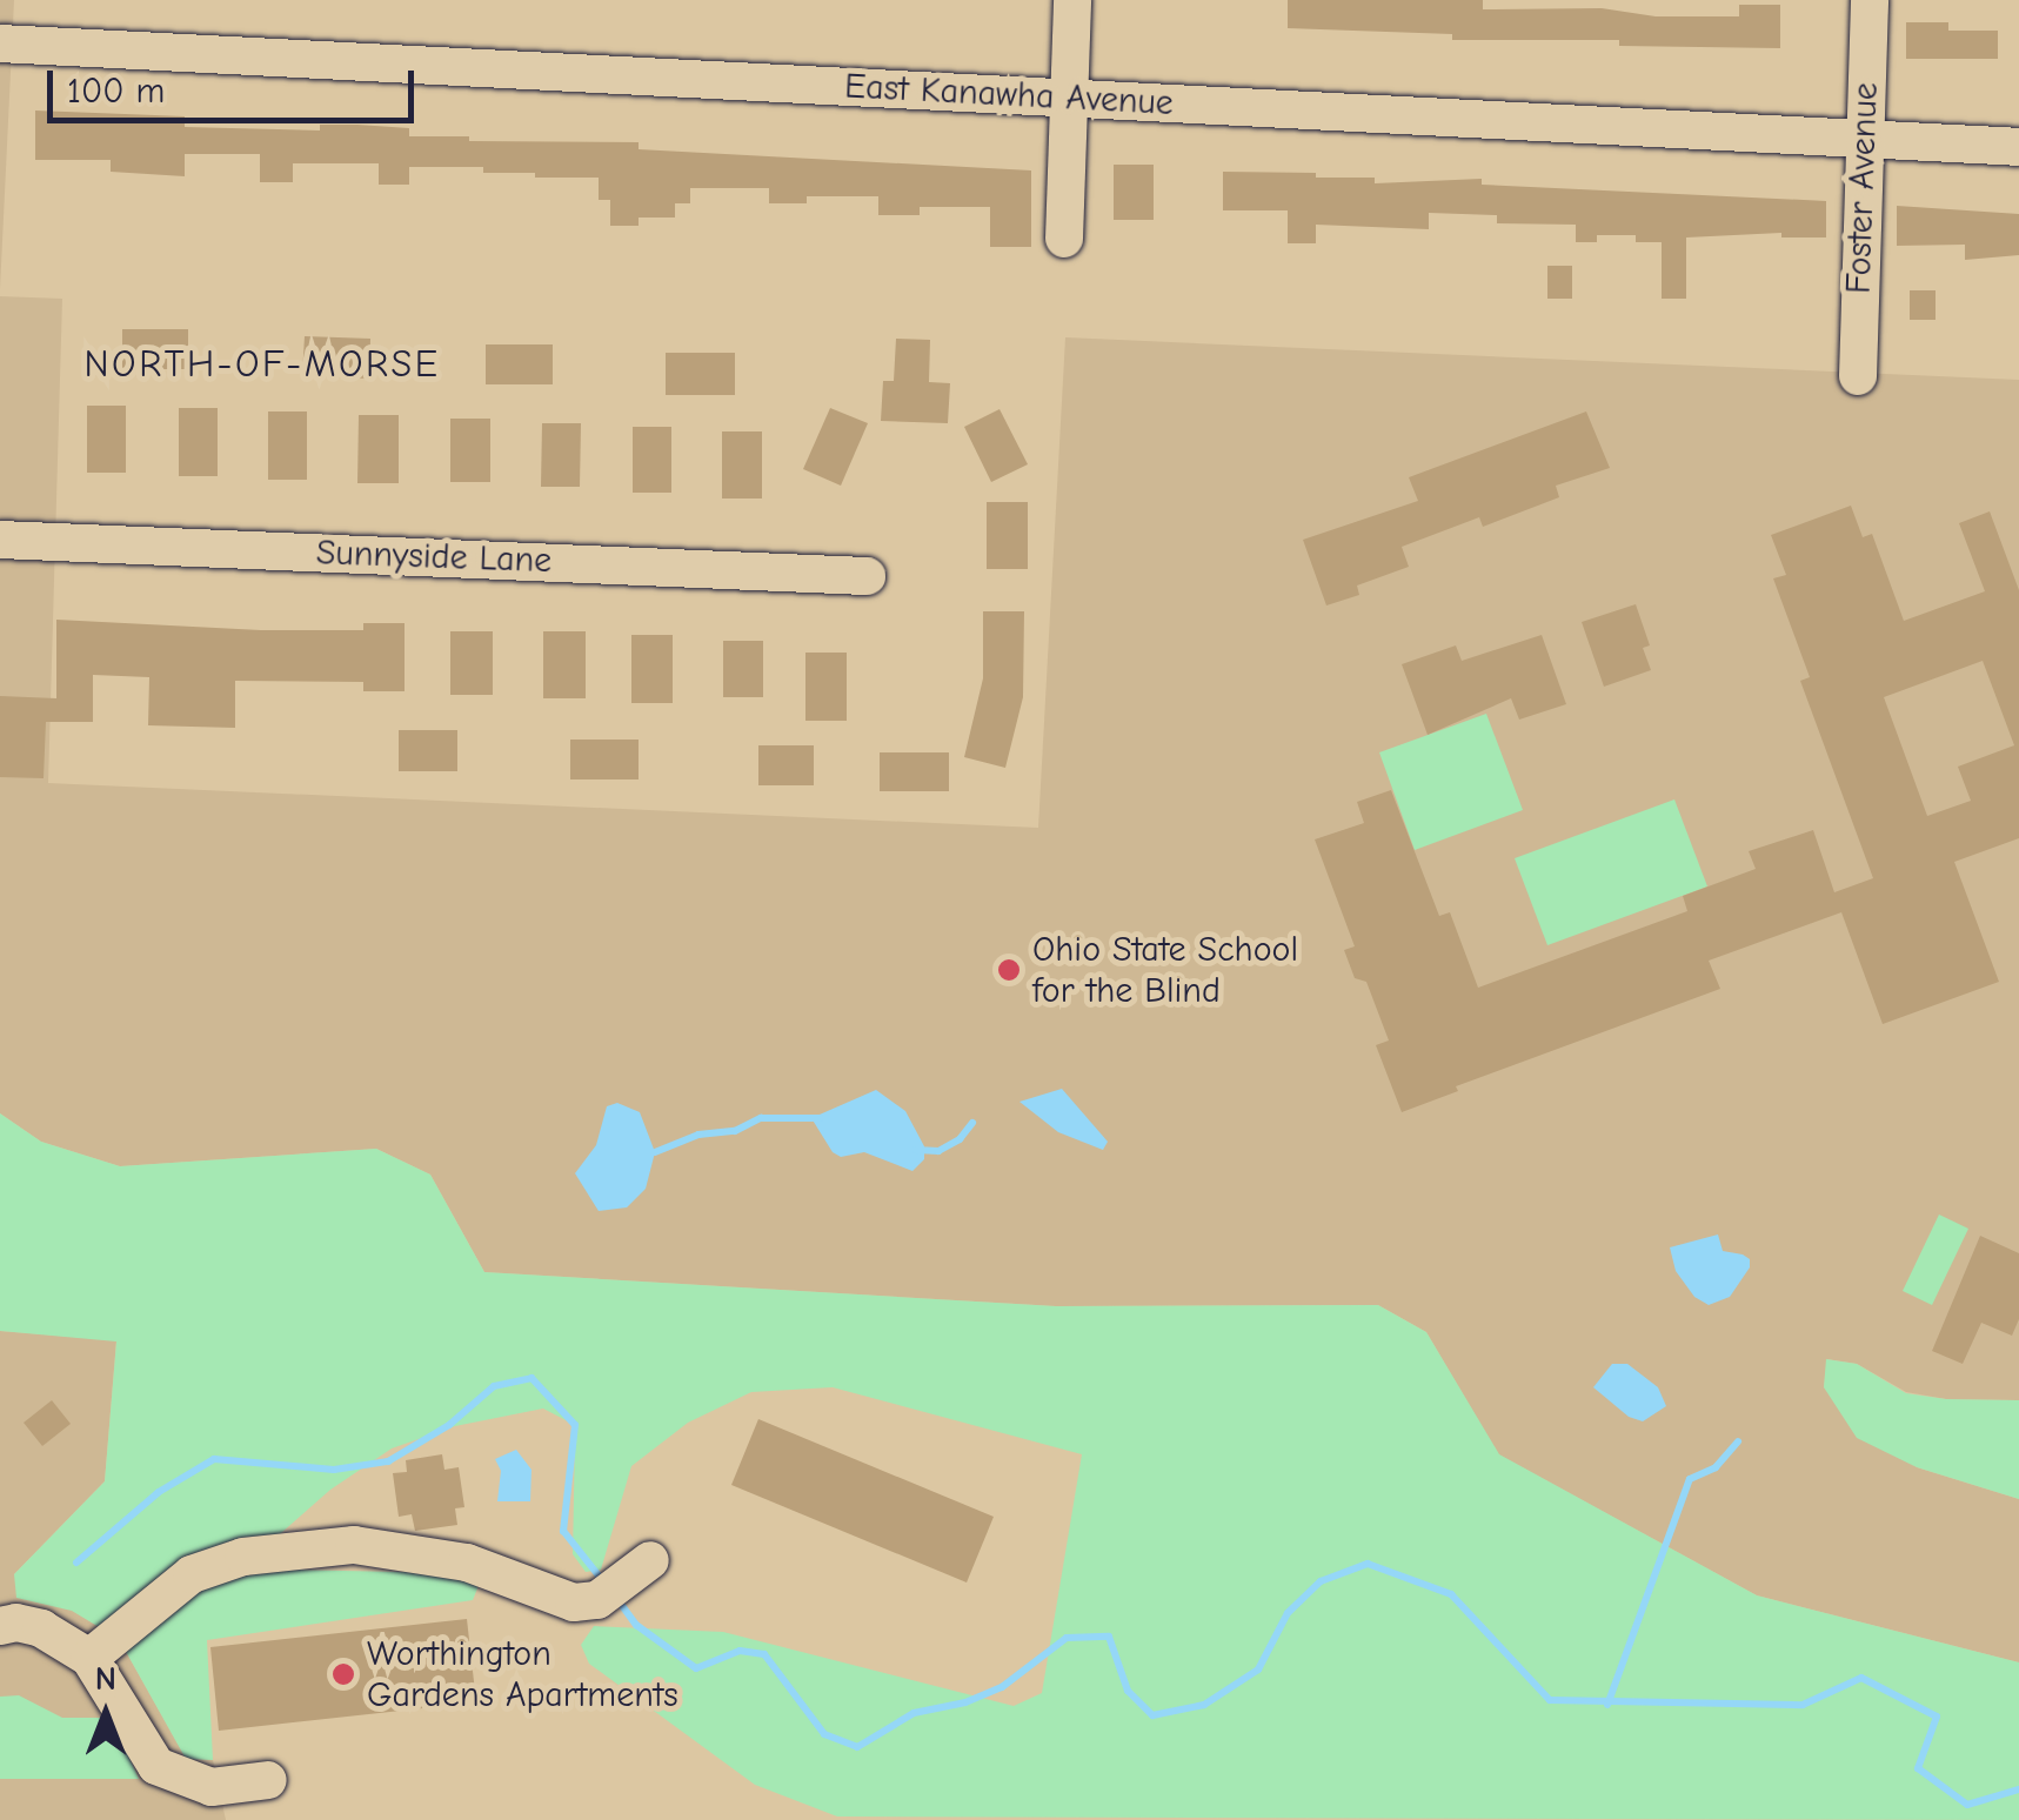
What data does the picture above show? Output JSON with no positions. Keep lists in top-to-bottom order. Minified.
{"streets":{"street":["East Kanawha Avenue","Foster Avenue","Sunnyside Lane"]},"crossings":[["East Kanawha Avenue","Foster Avenue"]],"districts":["NORTH-OF-MORSE"],"places":["Ohio State School for the Blind","Worthington Gardens Apartments"],"scale_bar":"100 m","north":"top"}
